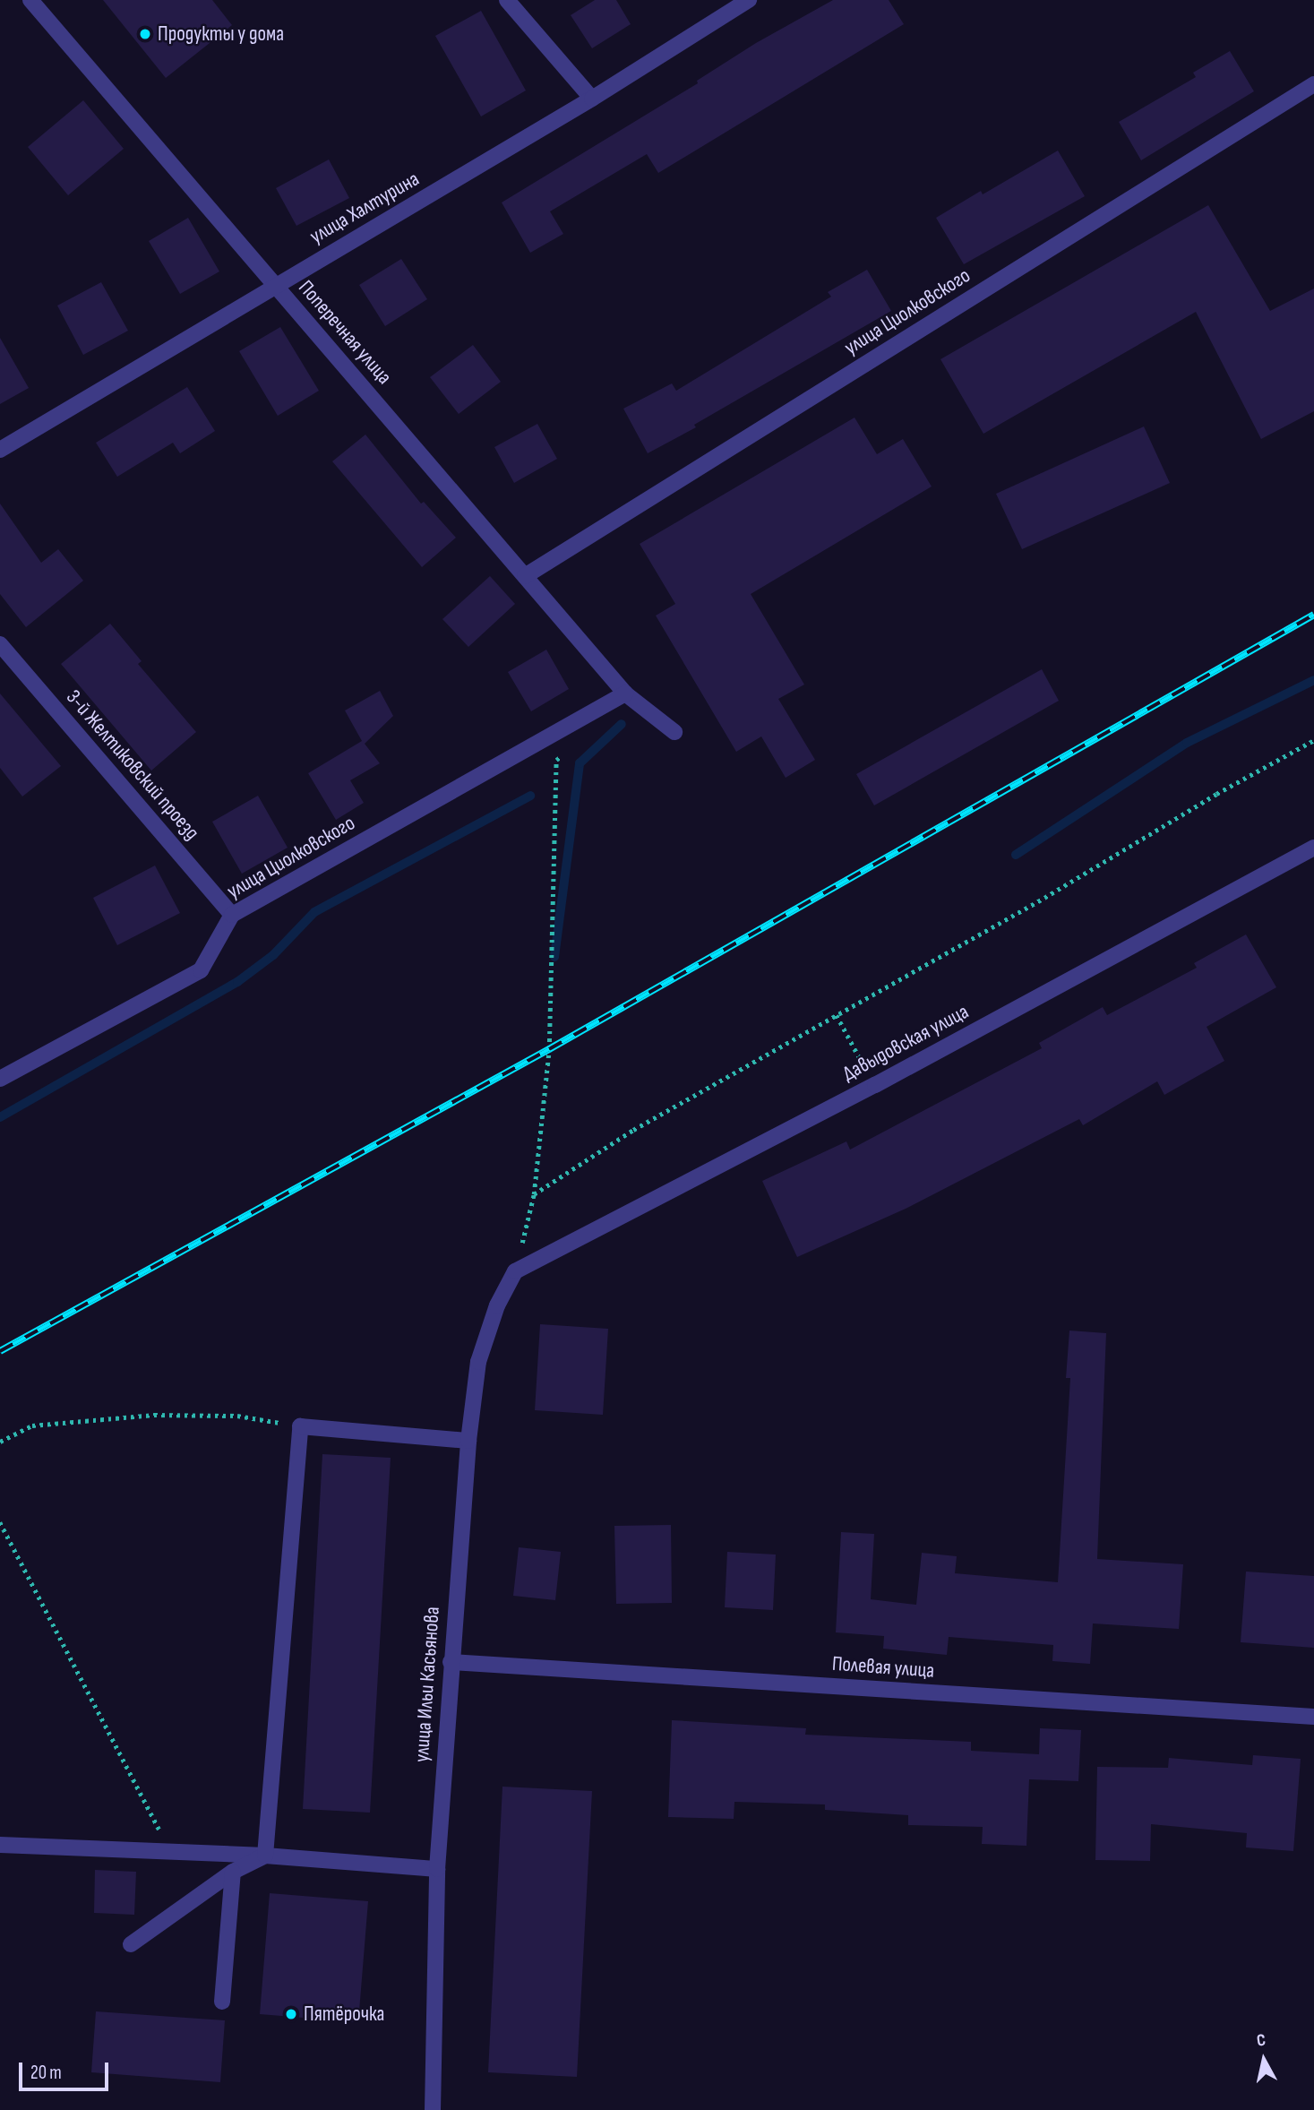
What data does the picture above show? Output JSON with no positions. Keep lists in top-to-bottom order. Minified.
{"streets":{"street":["улица Халтурина","улица Циолковского","Поперечная улица","3-й Желтиковский проезд","Давыдовская улица","Полевая улица","улица Ильи Касьянова"]},"crossings":[["улица Халтурина","Поперечная улица"],["улица Циолковского","Поперечная улица"],["улица Циолковского","3-й Желтиковский проезд"],["Давыдовская улица","улица Ильи Касьянова"],["Полевая улица","улица Ильи Касьянова"]],"places":["Продукты у дома","Пятёрочка"],"scale_bar":"20 m","north":"top"}
